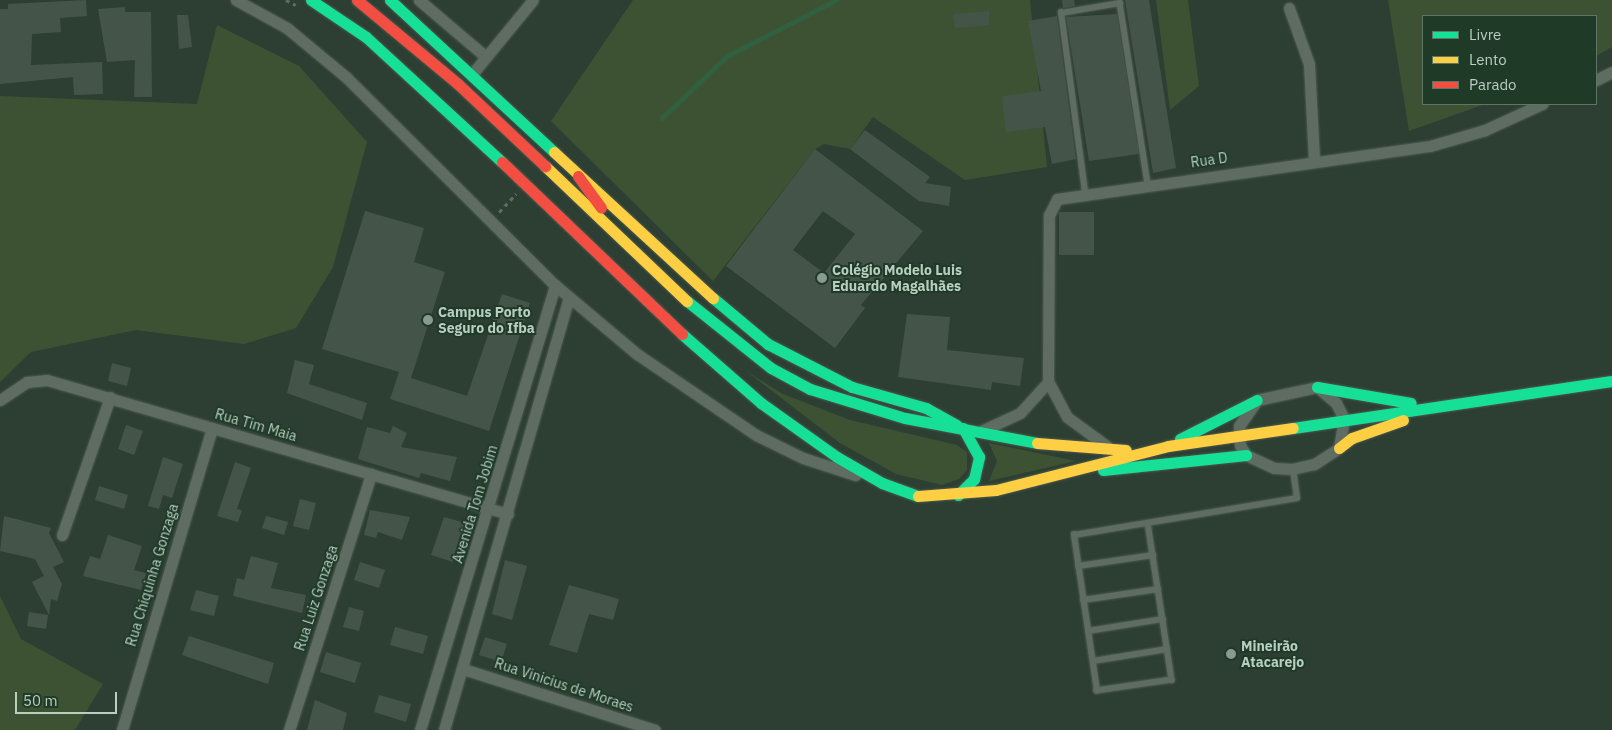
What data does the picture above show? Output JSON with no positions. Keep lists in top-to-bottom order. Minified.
{"streets":{"street":["Rua D","Rua Tim Maia","Avenida Tom Jobim","Rua Chiquinha Gonzaga","Rua Luiz Gonzaga","Rua Vinicius de Moraes"]},"crossings":[["Rua Tim Maia","Avenida Tom Jobim"],["Rua Tim Maia","Rua Chiquinha Gonzaga"],["Rua Tim Maia","Rua Luiz Gonzaga"]],"places":["Colégio Modelo Luis Eduardo Magalhães","Campus Porto Seguro do Ifba","Mineirão Atacarejo"],"legend":["Livre","Lento","Parado"],"scale_bar":"50 m"}
